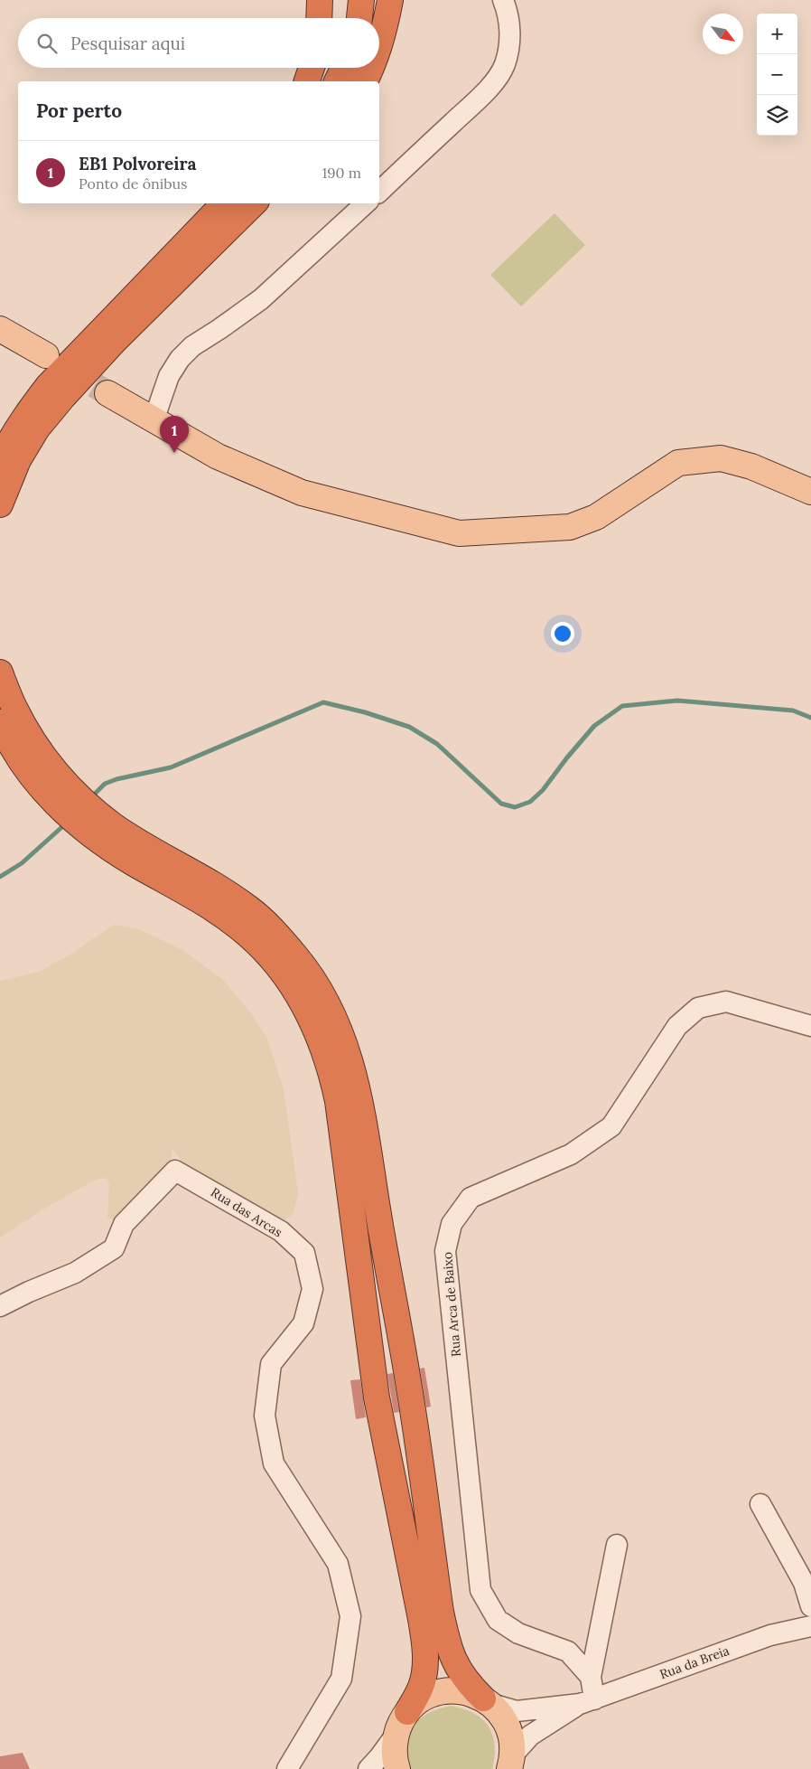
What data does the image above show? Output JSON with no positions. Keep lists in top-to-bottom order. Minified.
{"streets":{"street":["Rua das Arcas","Rua Arca de Baixo","Rua da Breia"]},"north":"bottom right","page":{"map_buttons":["+","−"],"search":"Pesquisar aqui","heading":"Por perto","list":[{"mark":"1","name":"EB1 Polvoreira","note":"Ponto de ônibus","value":"190 m"}],"pins":"1"}}
